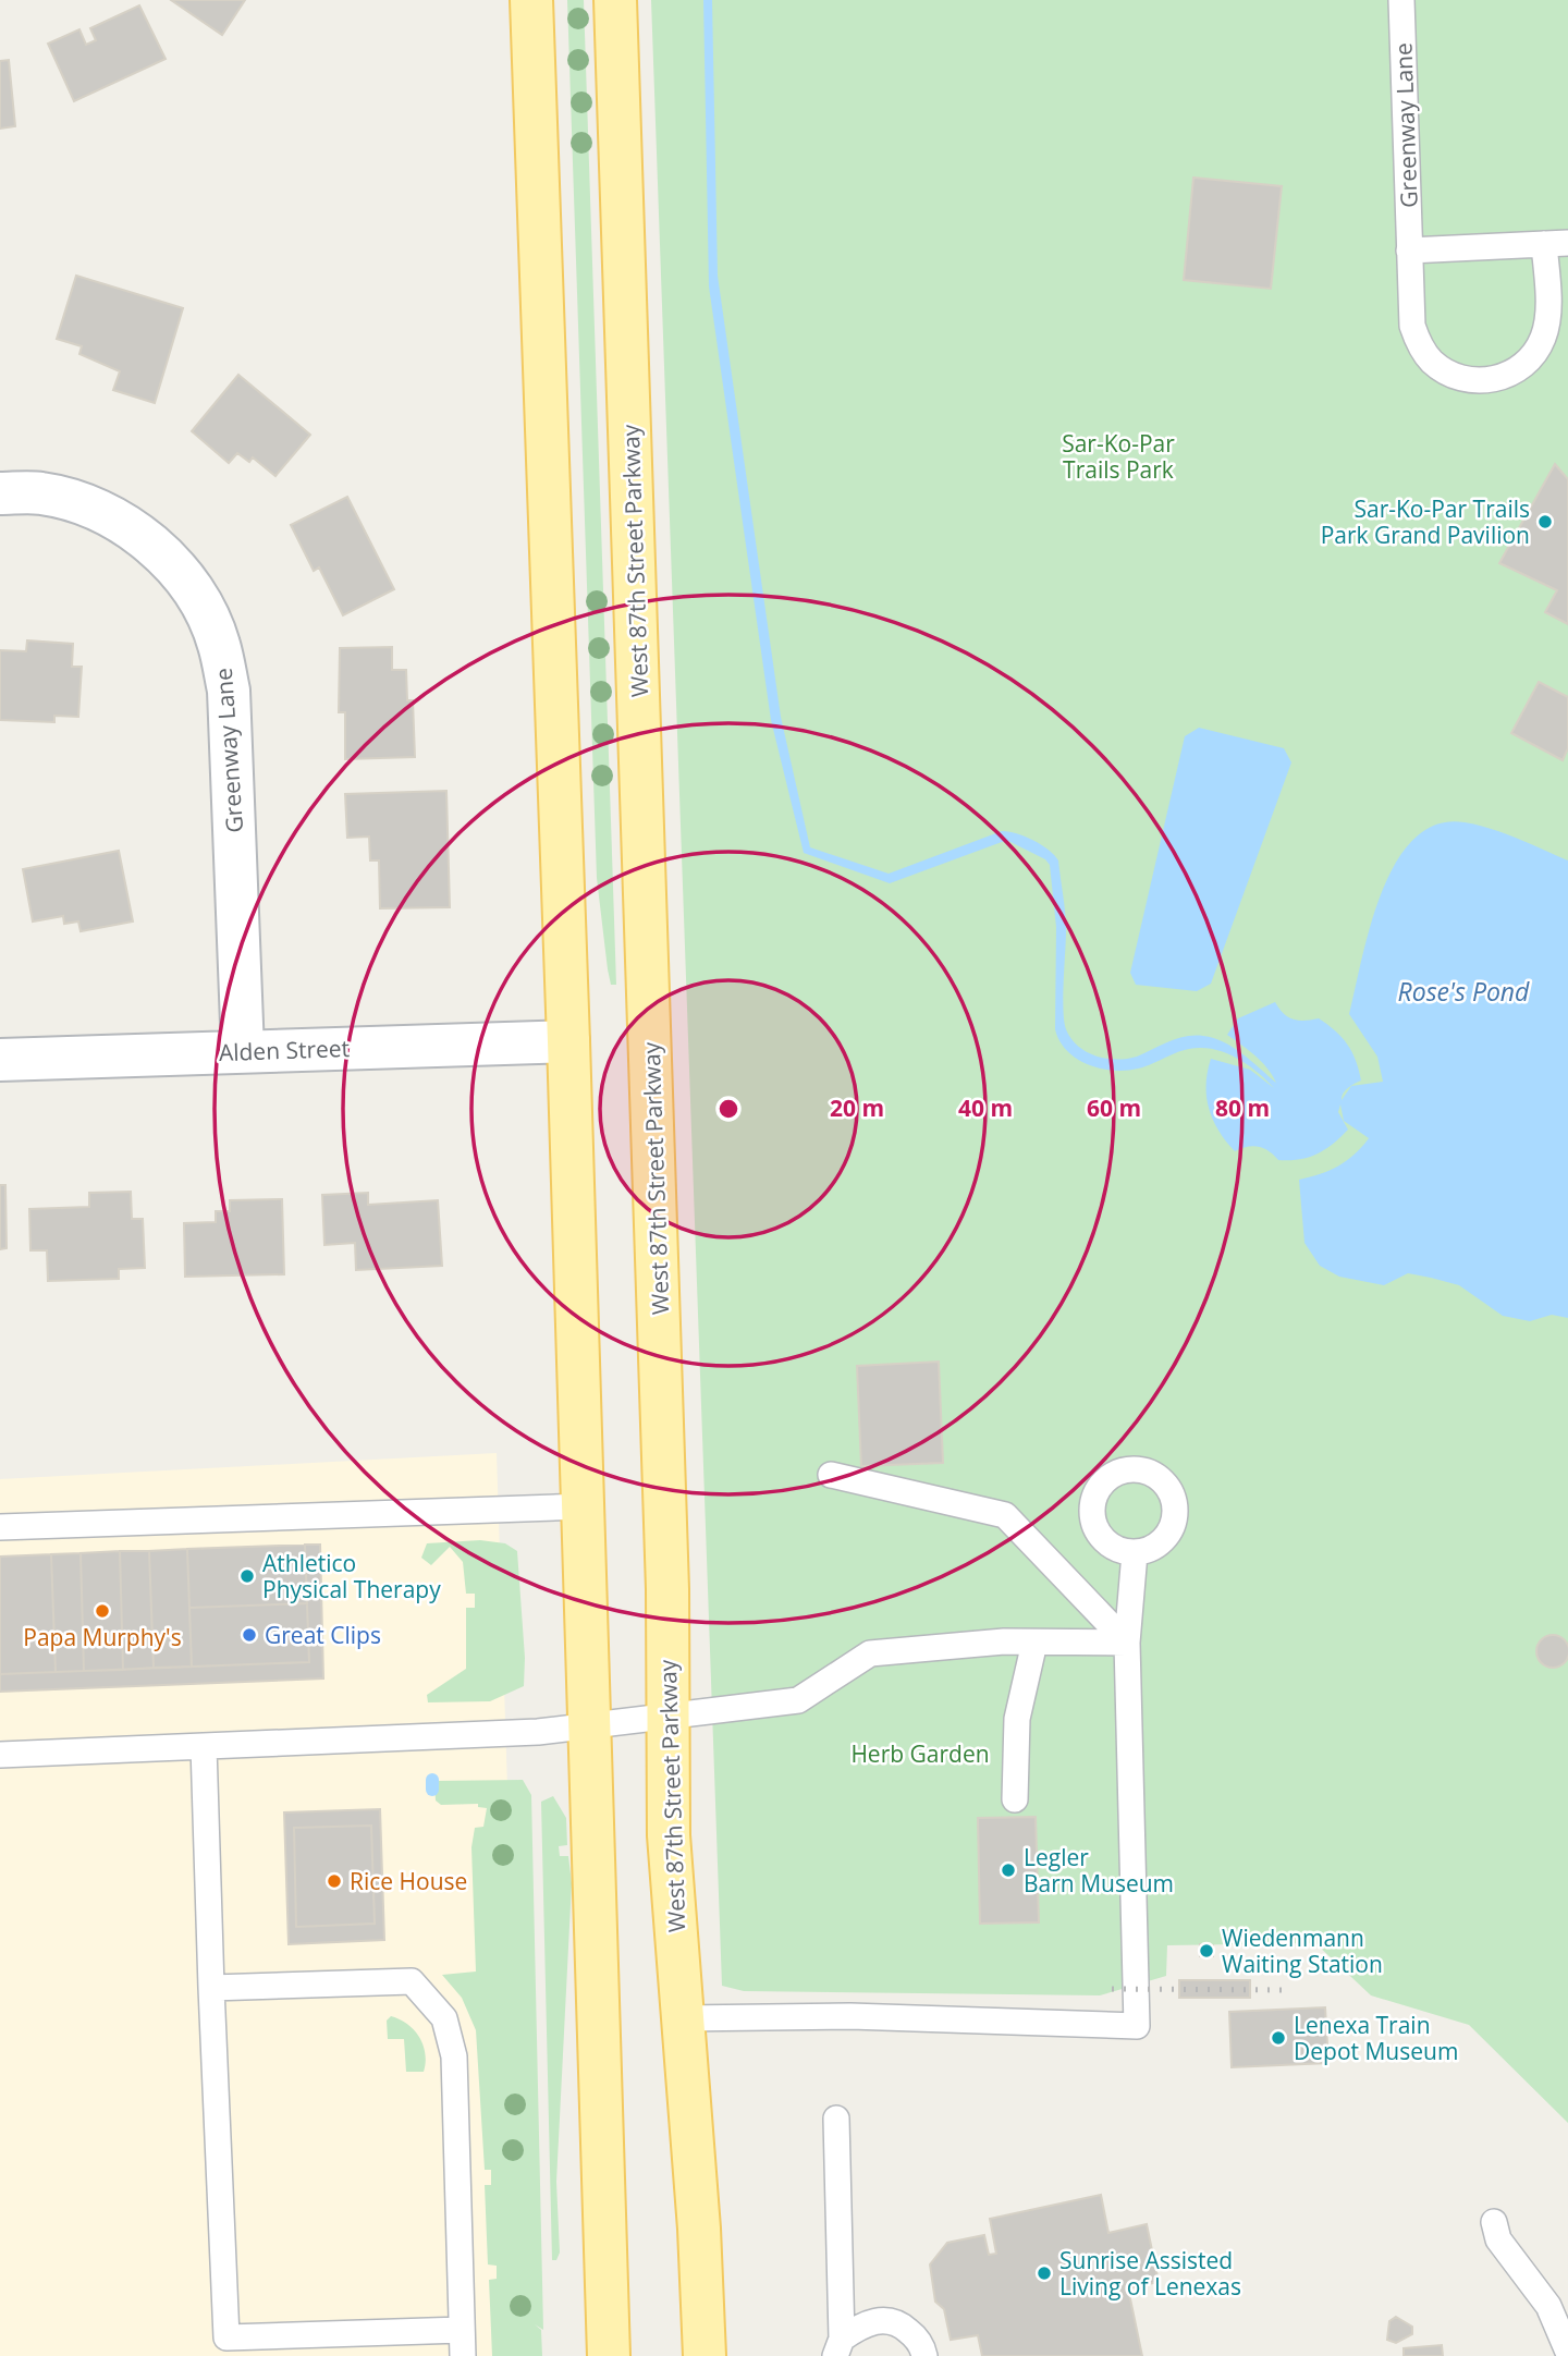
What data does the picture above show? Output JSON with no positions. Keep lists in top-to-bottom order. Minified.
{"streets":{"main road":["West 87th Street Parkway"],"street":["Greenway Lane","Alden Street"]},"crossings":[["Greenway Lane","Alden Street"]],"water":["Rose's Pond"],"parks":["Sar-Ko-Par Trails Park","Herb Garden"],"places":["Sar-Ko-Par Trails Park Grand Pavilion","Athletico Physical Therapy","Papa Murphy's","Great Clips","Legler Barn Museum","Rice House","Wiedenmann Waiting Station","Lenexa Train Depot Museum","Sunrise Assisted Living of Lenexas"],"rings":["20 m","40 m","60 m","80 m"]}
